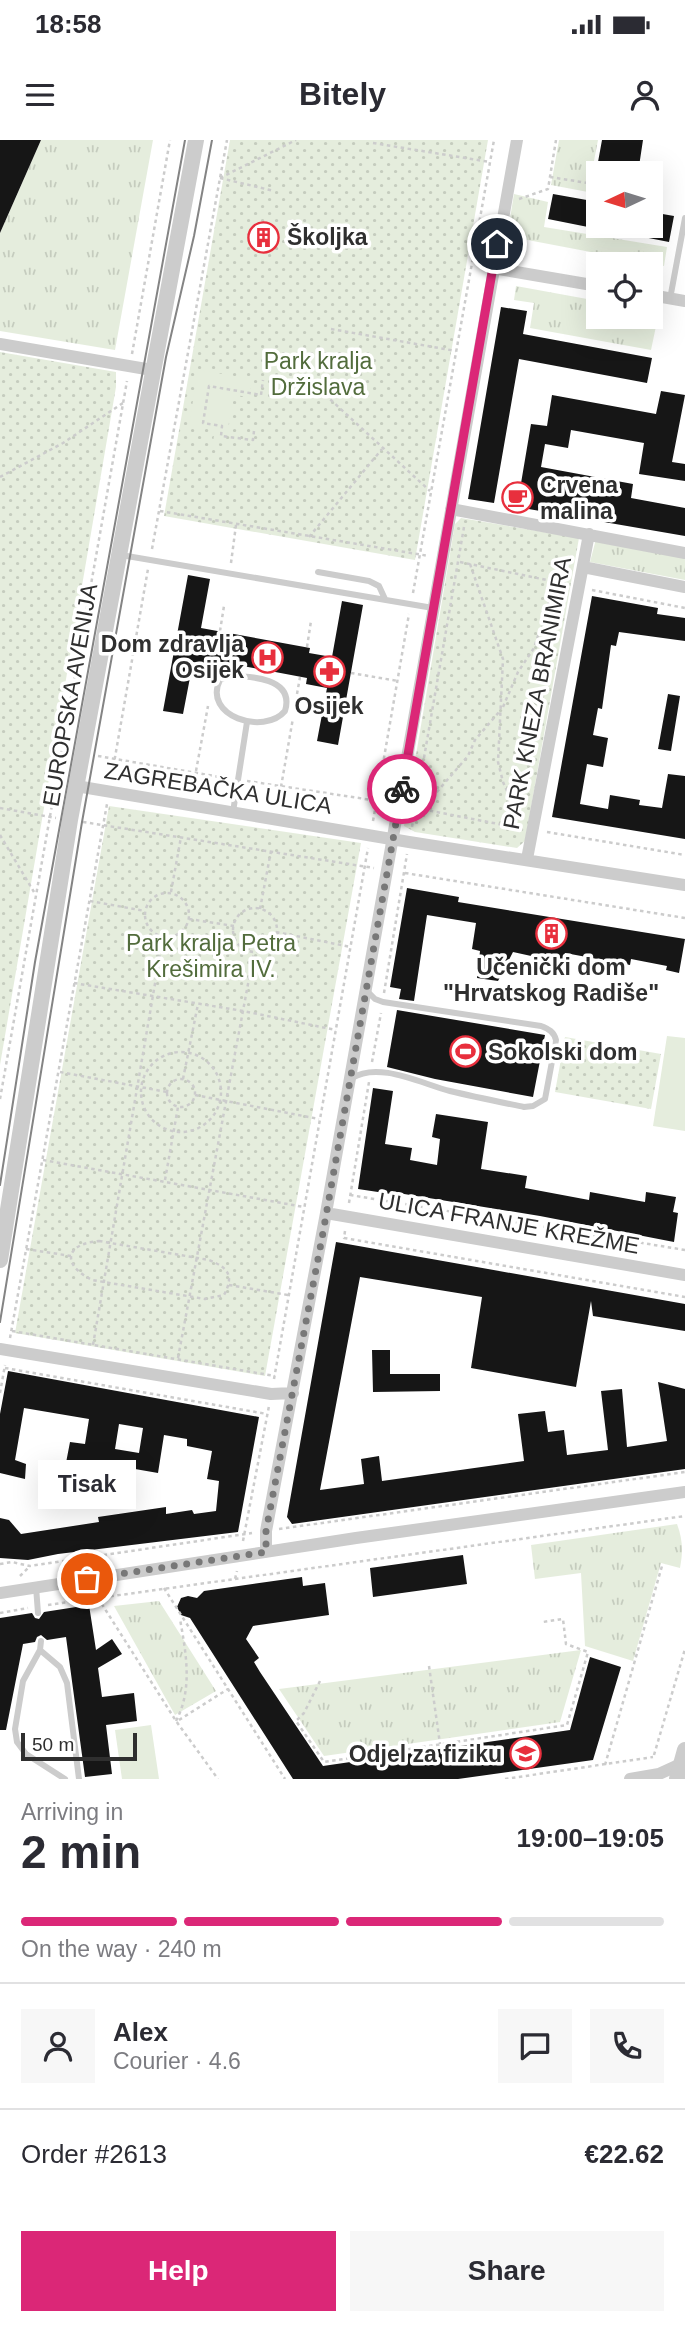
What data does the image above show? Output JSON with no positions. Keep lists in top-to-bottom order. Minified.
{"streets":{"street":["PARK KNEZA BRANIMIRA","EUROPSKA AVENIJA","ZAGREBAČKA ULICA","ULICA FRANJE KREŽME"]},"crossings":[["PARK KNEZA BRANIMIRA","ZAGREBAČKA ULICA"],["EUROPSKA AVENIJA","ZAGREBAČKA ULICA"]],"parks":["Park kralja Držislava","Park kralja Petra Krešimira IV."],"places":{"building":["Školjka","Učenički dom \"Hrvatskog Radiše\""],"cafe":["Crvena malina"],"hospital":["Dom zdravlja Osijek"],"pharmacy":["Osijek"],"sports":["Sokolski dom"],"other":["Tisak"],"school or university":["Odjel za fiziku"]},"scale_bar":"50 m","north":"left","page":{"status":"18:58","header":"Bitely","bubble":"Tisak","scale":"50 m","heading":["2 min","Arriving in","19:00–19:05"],"panel":["Alex","Courier · 4.6","Order #2613","€22.62"],"bar":"On the way · 240 m","buttons":["Help","Share"]}}
